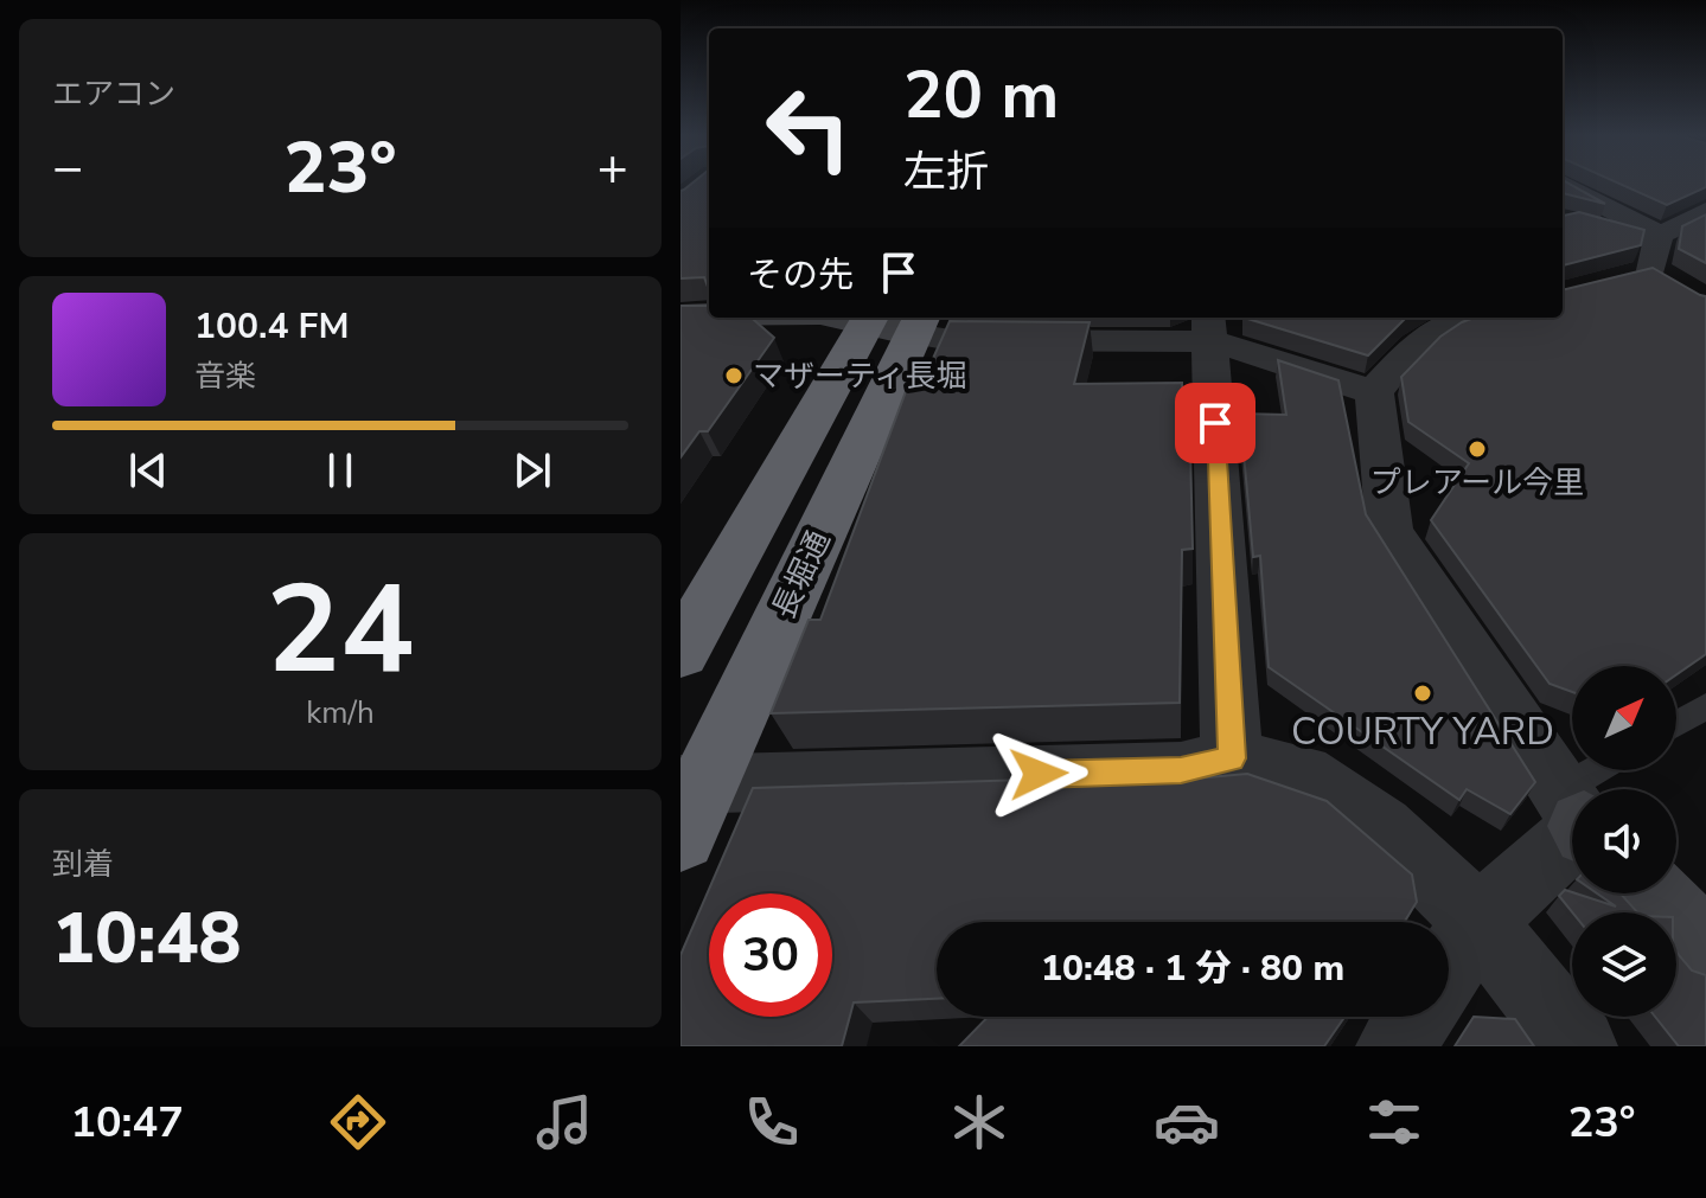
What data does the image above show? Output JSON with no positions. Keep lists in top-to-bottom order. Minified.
{"streets":{"highway":["長堀通"]},"places":["マザーティ長堀","プレアール今里","COURTY YARD"],"north":"top right","page":{"tile":["エアコン",["24","km/h"],["到着","10:48"]],"turn":["20 m","左折"],"heat":["−","23°","+"],"then":"その先","song":["100.4 FM","音楽"],"limit":"30","trip":"10:48 · 1 分 · 80 m","tabs":["10:47","23°"]}}
